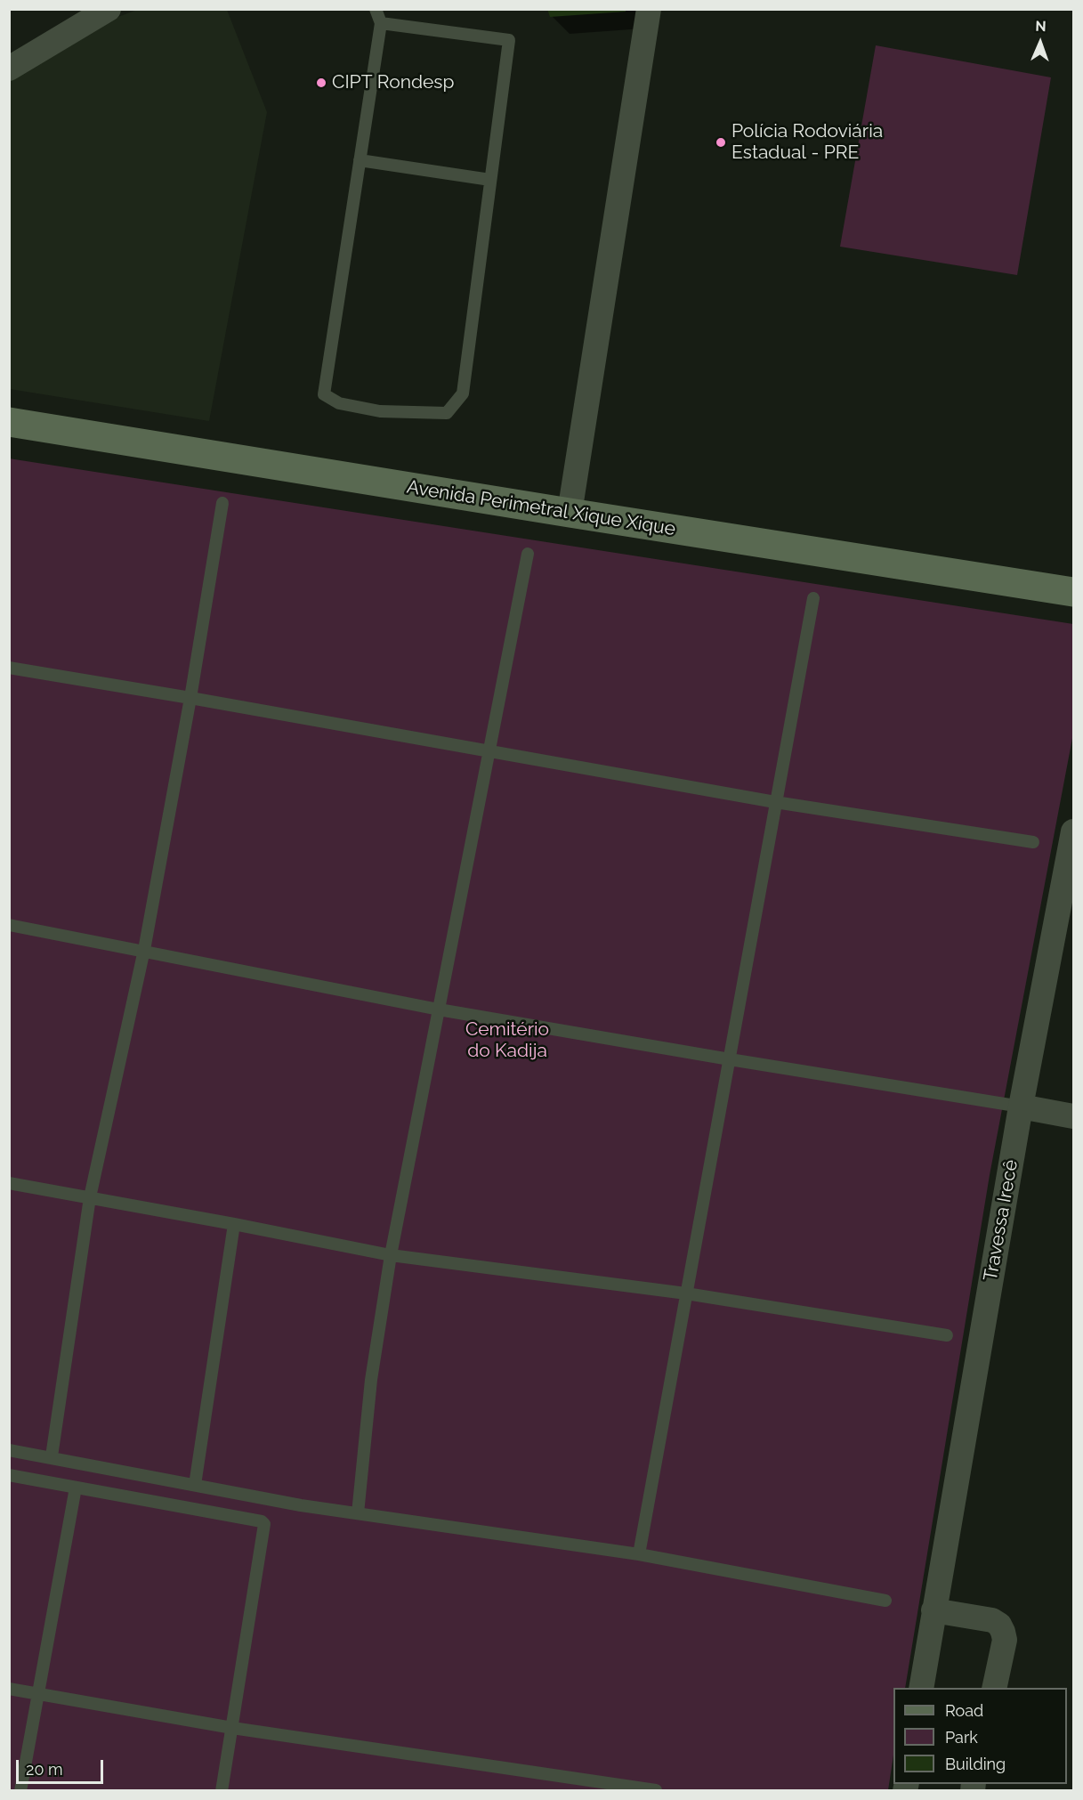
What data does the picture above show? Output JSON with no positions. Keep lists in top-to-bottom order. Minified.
{"streets":{"main road":["Avenida Perimetral Xique Xique"],"street":["Travessa Irecê"]},"parks":["Cemitério do Kadija"],"places":["CIPT Rondesp","Polícia Rodoviária Estadual - PRE"],"legend":["Road","Park","Building"],"scale_bar":"20 m","north":"top"}
